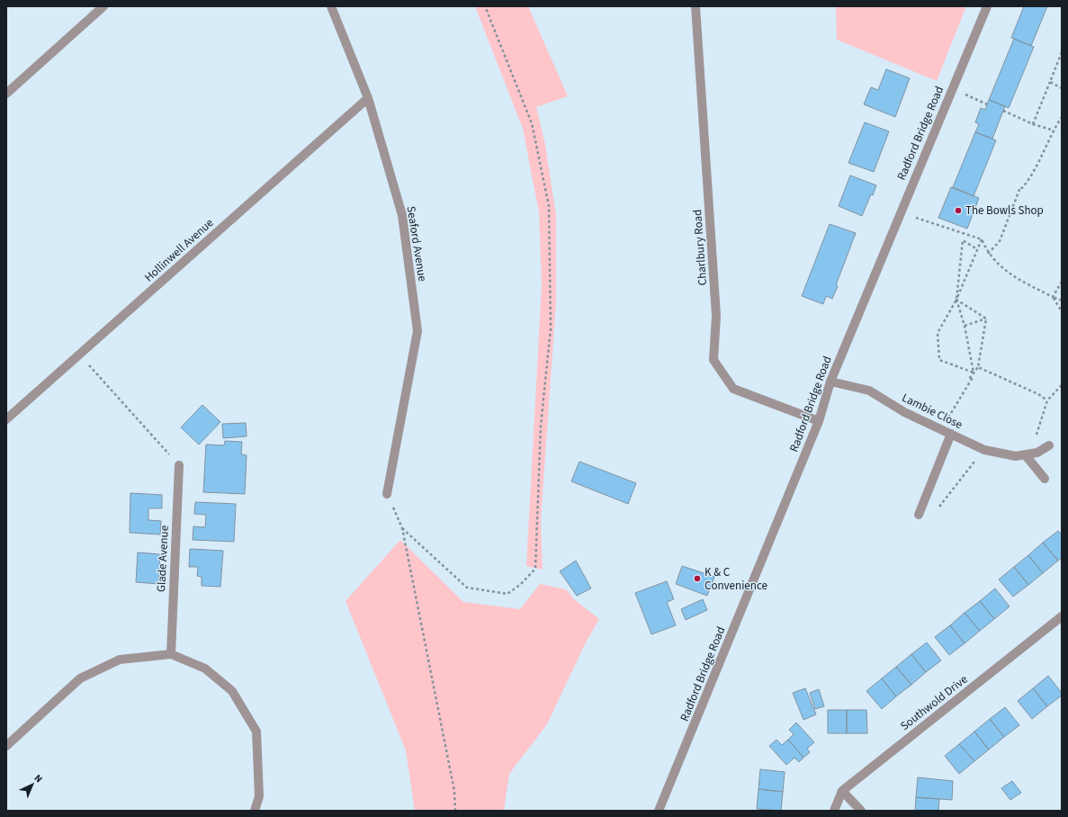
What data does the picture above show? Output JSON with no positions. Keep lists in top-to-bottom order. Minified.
{"streets":{"street":["Radford Bridge Road","Seaford Avenue","Charlbury Road","Hollinwell Avenue","Lambie Close","Glade Avenue","Southwold Drive"]},"crossings":[["Radford Bridge Road","Charlbury Road"],["Radford Bridge Road","Lambie Close"],["Seaford Avenue","Hollinwell Avenue"]],"places":["The Bowls Shop","K & C Convenience"],"north":"top right"}
